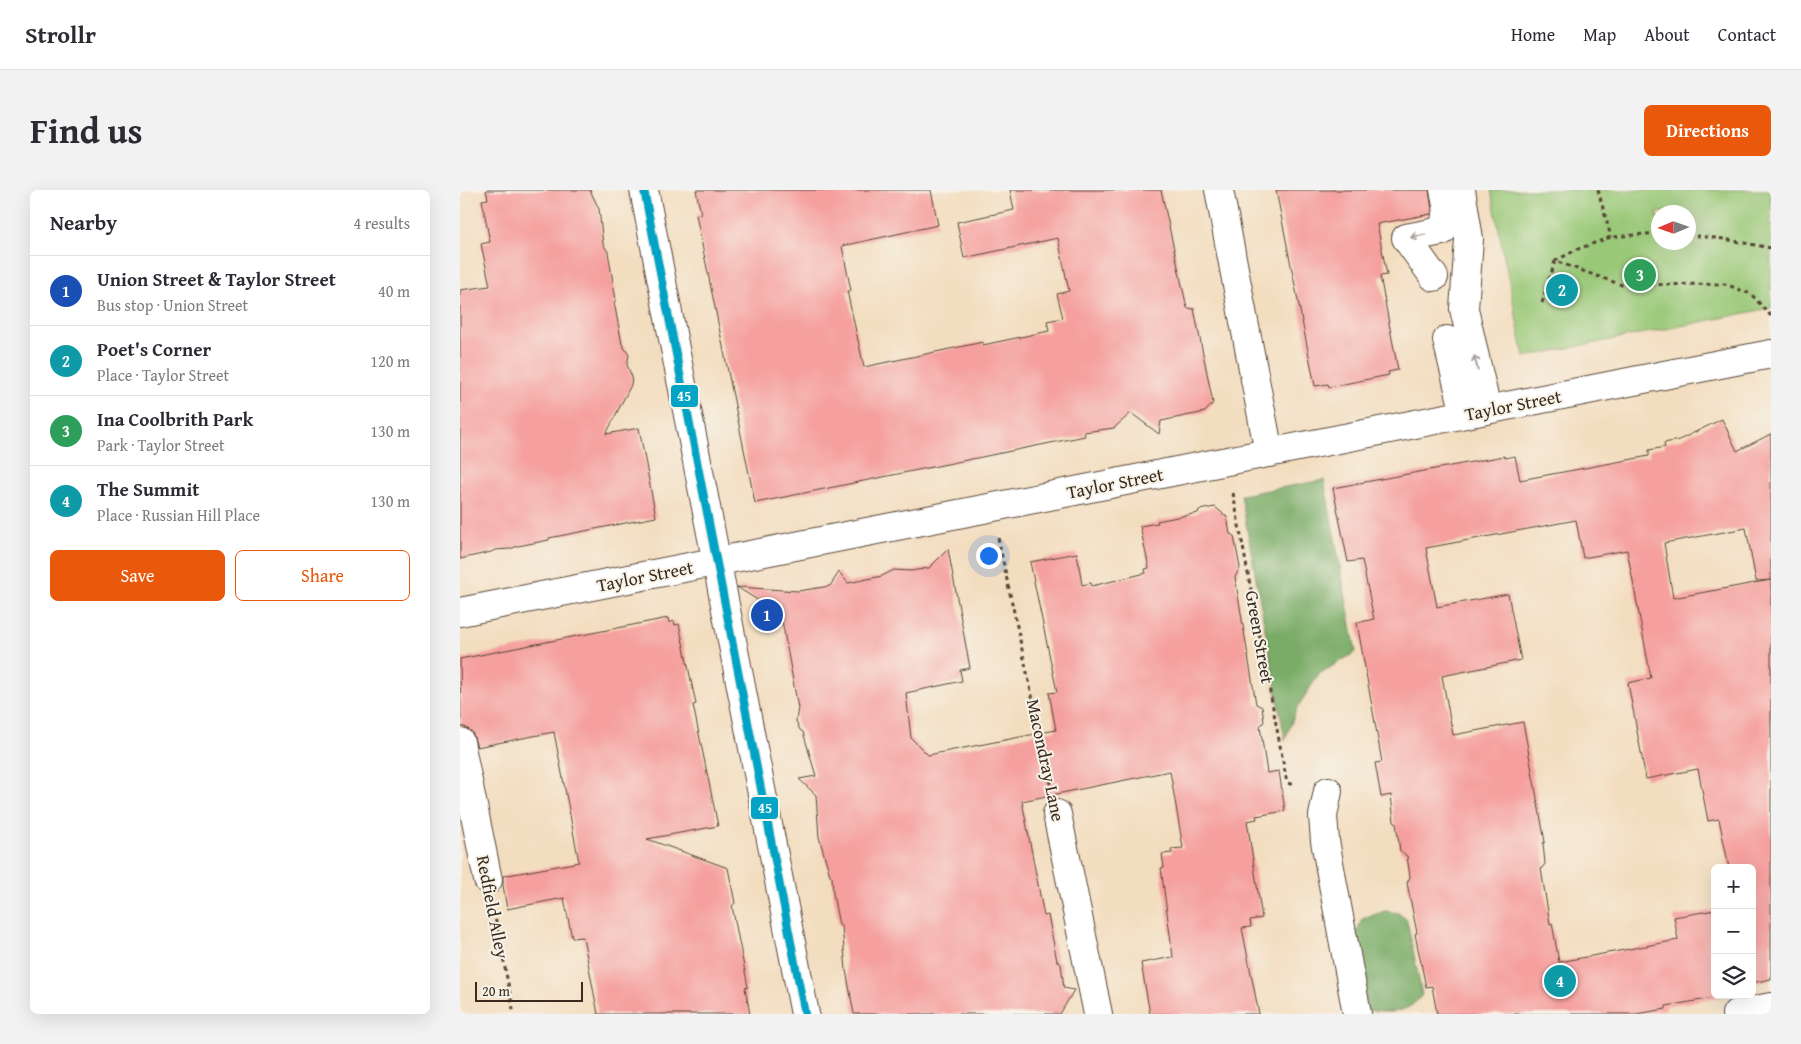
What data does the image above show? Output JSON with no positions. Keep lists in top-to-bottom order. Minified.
{"streets":{"street":["Taylor Street","Macondray Lane","Redfield Alley"],"path":["Green Street"]},"crossings":[["Taylor Street","Macondray Lane"]],"lines":["transit line 45"],"scale_bar":"20 m","north":"left","page":{"header":"Strollr","nav":["Home","Map","About","Contact"],"title":"Find us","buttons":["Directions",["Save","Share"]],"heading":["Nearby","4 results"],"list":[{"mark":"1","name":"Union Street & Taylor Street","note":"Bus stop · Union Street","value":"40 m"},{"mark":"2","name":"Poet's Corner","note":"Place · Taylor Street","value":"120 m"},{"mark":"3","name":"Ina Coolbrith Park","note":"Park · Taylor Street","value":"130 m"},{"mark":"4","name":"The Summit","note":"Place · Russian Hill Place","value":"130 m"}],"pins":["3","2","1","4"],"map_buttons":["+","−"],"scale":"20 m"}}
